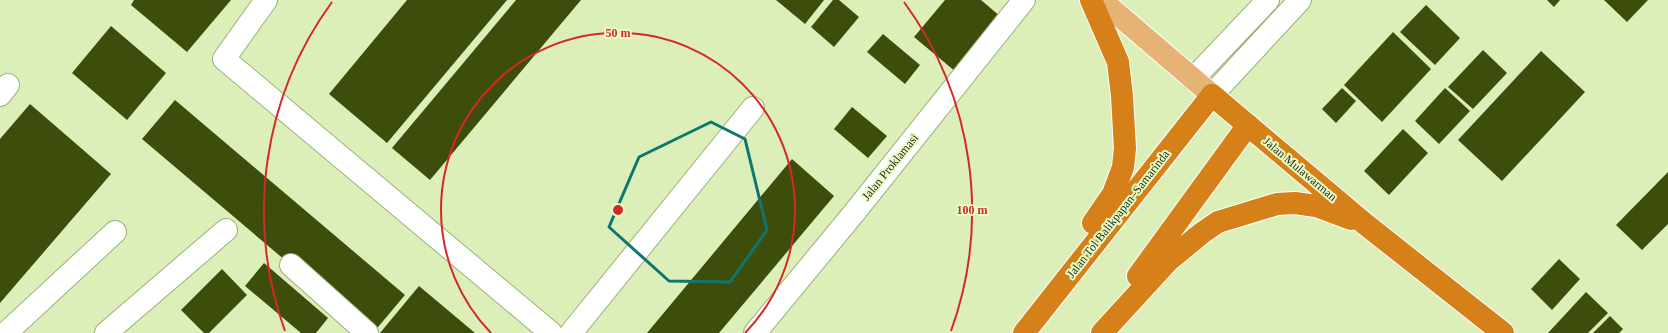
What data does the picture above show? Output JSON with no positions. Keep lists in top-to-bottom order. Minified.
{"streets":{"highway":["Jalan Mulawarman","Jalan Tol Balikpapan–Samarinda"],"street":["Jalan Proklamasi"]},"crossings":[["Jalan Mulawarman","Jalan Tol Balikpapan–Samarinda"]],"rings":["50 m","100 m"]}
